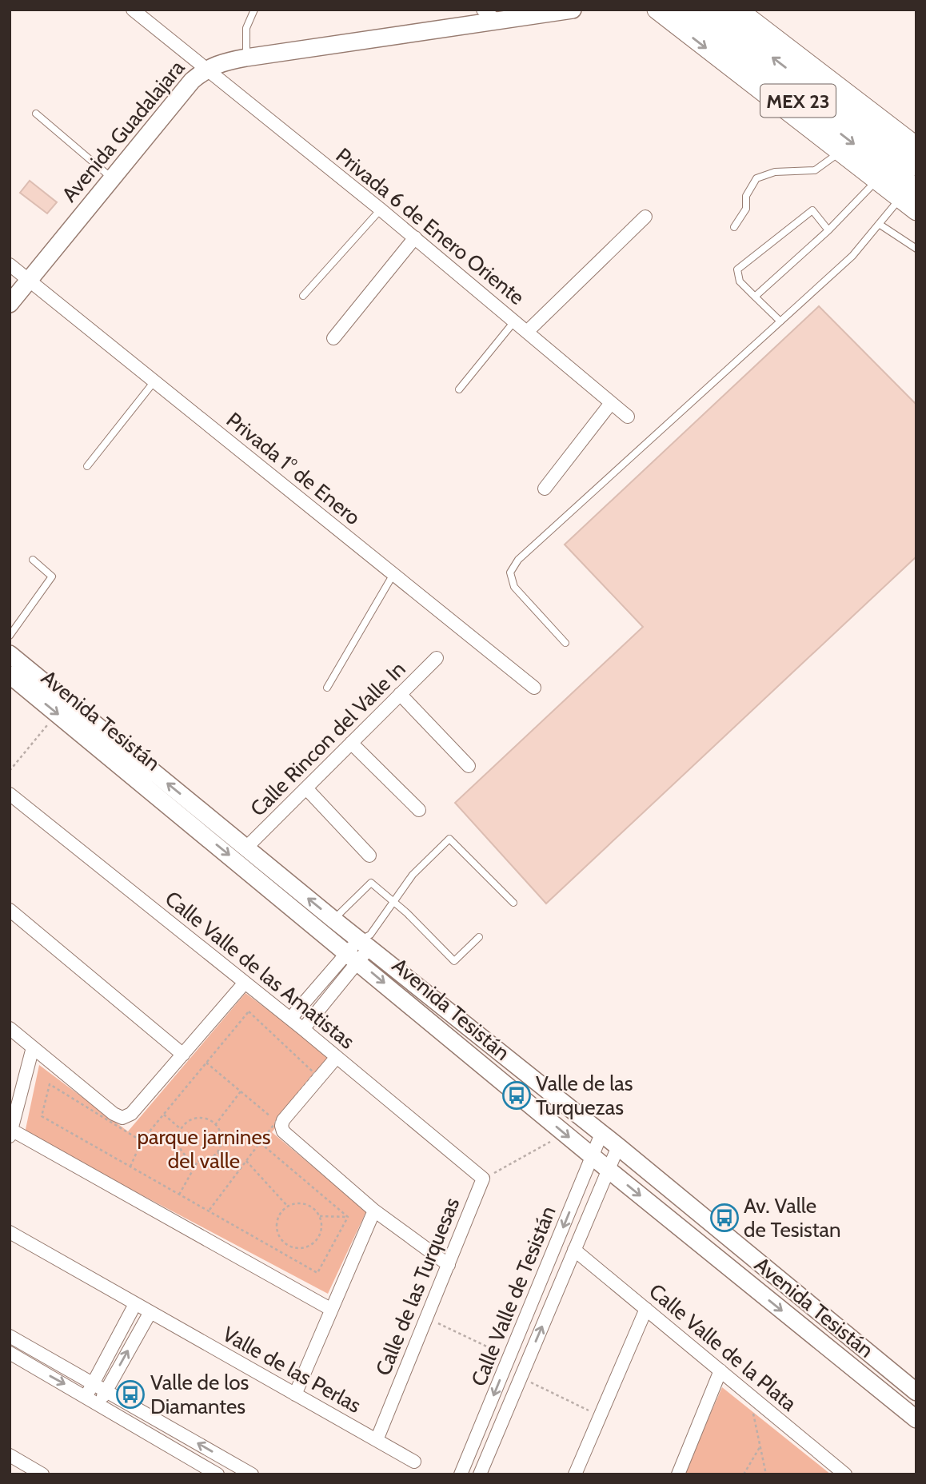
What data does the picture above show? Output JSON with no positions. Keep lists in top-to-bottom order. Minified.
{"streets":{"main road":["MEX 23"],"street":["Avenida Guadalajara","Privada 6 de Enero Oriente","Privada 1° de Enero","Avenida Tesistán","Calle Rincon del Valle In","Calle Valle de las Amatistas","Calle de las Turquesas","Calle Valle de Tesistán","Calle Valle de la Plata","Valle de las Perlas"]},"crossings":[["Avenida Guadalajara","Privada 6 de Enero Oriente"],["Avenida Guadalajara","Privada 1° de Enero"],["Avenida Tesistán","Calle Rincon del Valle In"],["Avenida Tesistán","Calle Valle de Tesistán"],["Calle Valle de las Amatistas","Calle de las Turquesas"],["Calle de las Turquesas","Valle de las Perlas"],["Calle Valle de Tesistán","Calle Valle de la Plata"]],"parks":["parque jarnines del valle"],"places":{"bus stop":["Valle de las Turquezas","Av. Valle de Tesistan","Valle de los Diamantes"]}}
